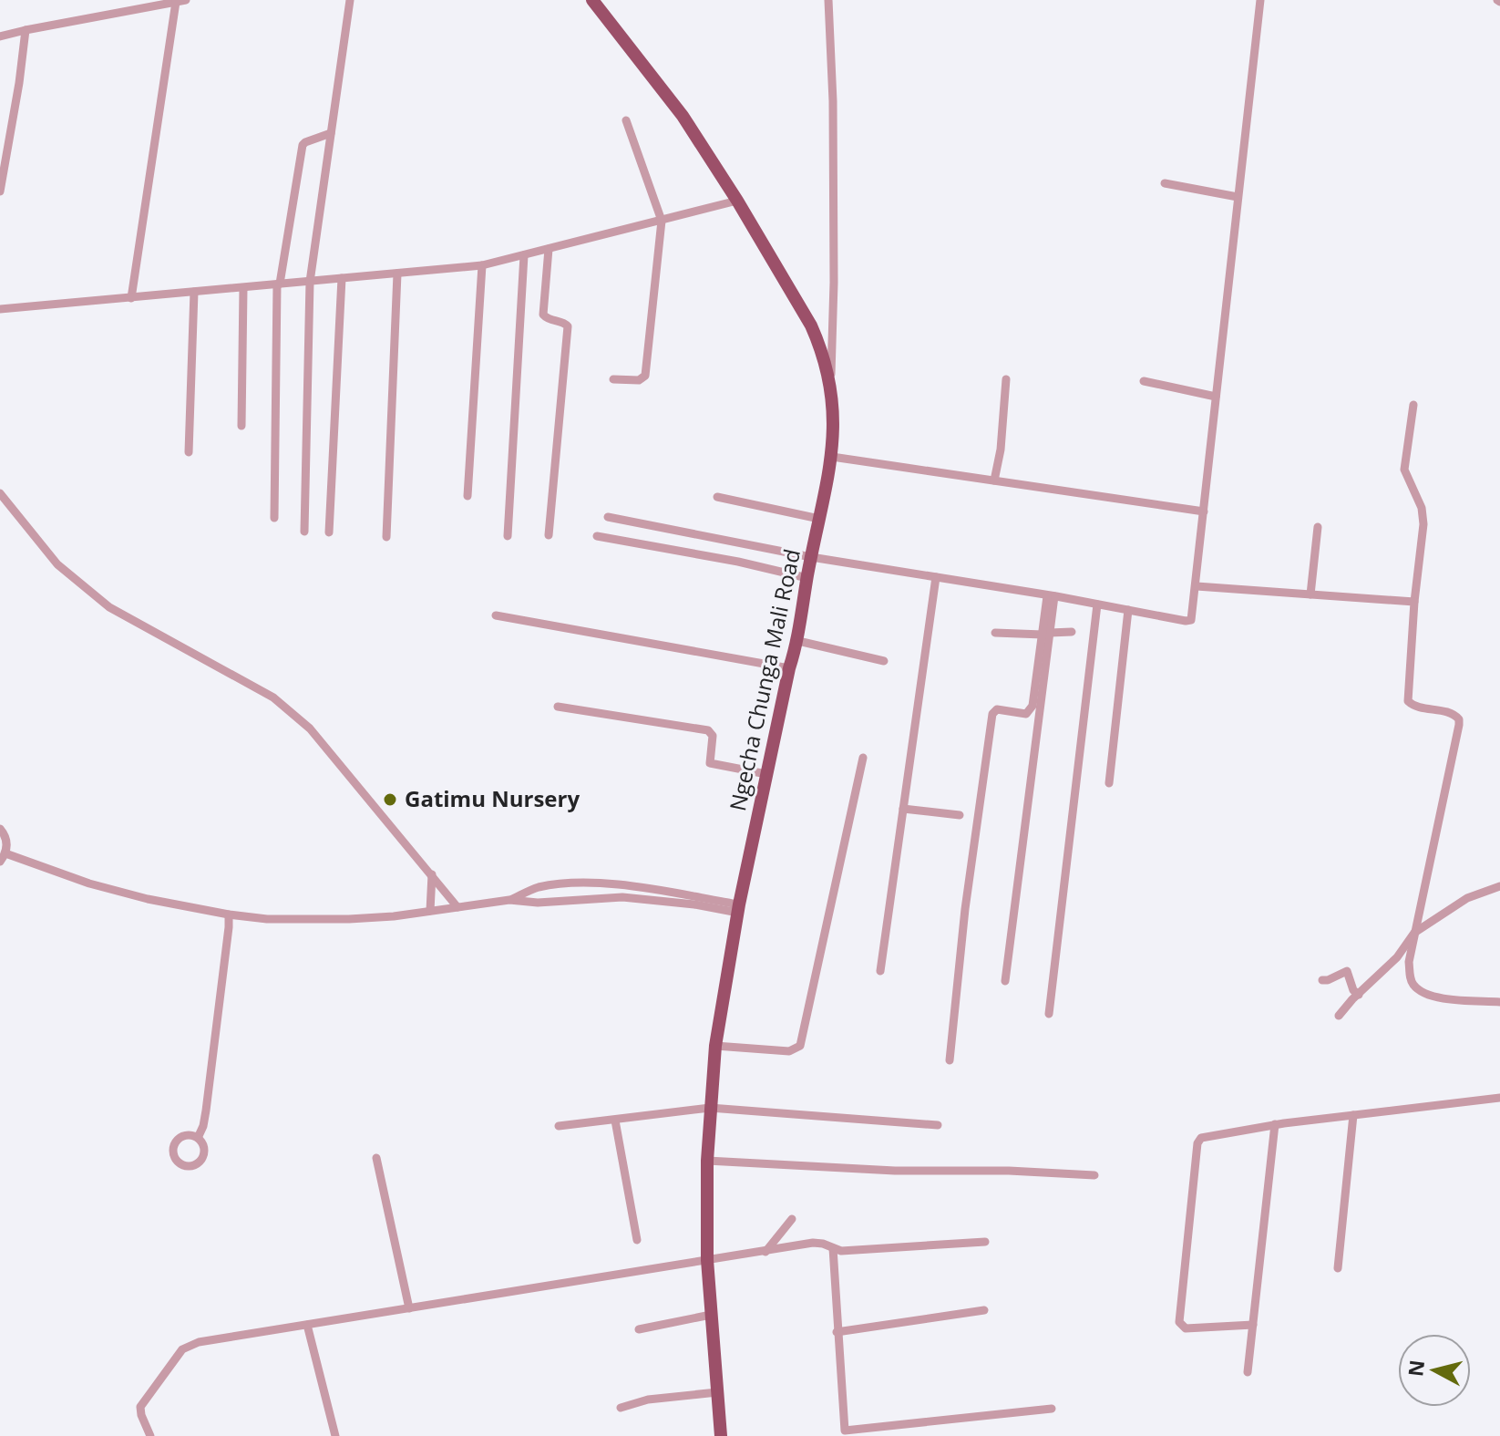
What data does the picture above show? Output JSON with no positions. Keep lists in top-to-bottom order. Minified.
{"streets":{"main road":["Ngecha Chunga Mali Road"]},"places":["Gatimu Nursery"],"north":"left"}
